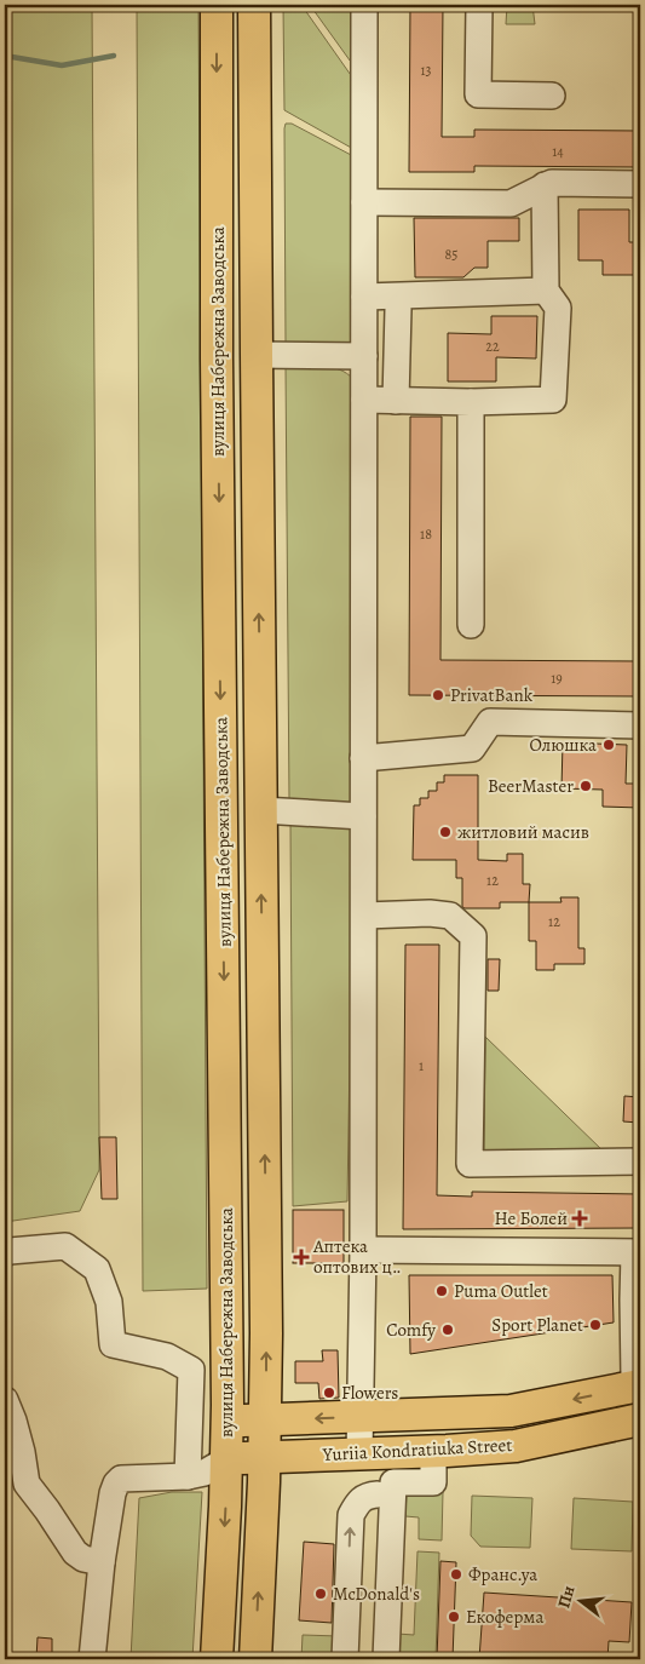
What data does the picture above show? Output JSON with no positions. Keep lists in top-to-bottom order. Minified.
{"streets":{"main road":["вулиця Набережна Заводська","Yuriia Kondratiuka Street"]},"crossings":[["вулиця Набережна Заводська","Yuriia Kondratiuka Street"]],"places":{"other":["PrivatBank","Олюшка","BeerMaster","житловий масив","Puma Outlet","Sport Planet","Comfy","Flowers","Франс.уа","McDonald's","Екоферма"],"health":["Не Болей","Аптека оптових ц‥"]},"house_numbers":["13","14","85","22","18","19","12","12","1"],"north":"left"}
